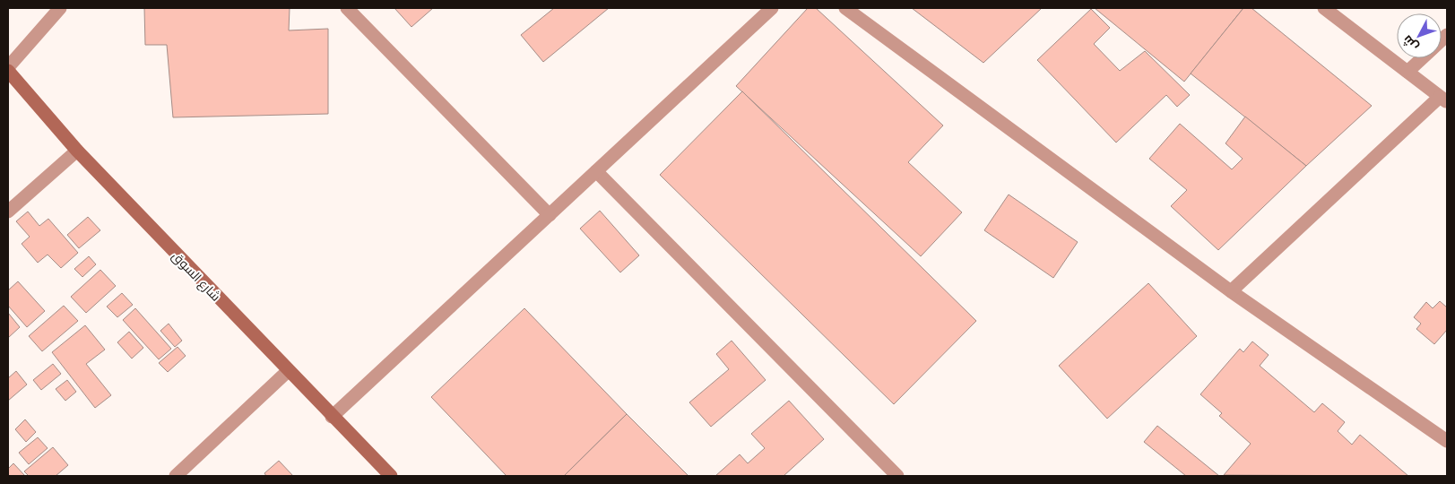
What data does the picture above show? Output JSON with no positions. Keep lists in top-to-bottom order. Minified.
{"streets":{"street":["شارع السوق"]},"north":"bottom left"}
